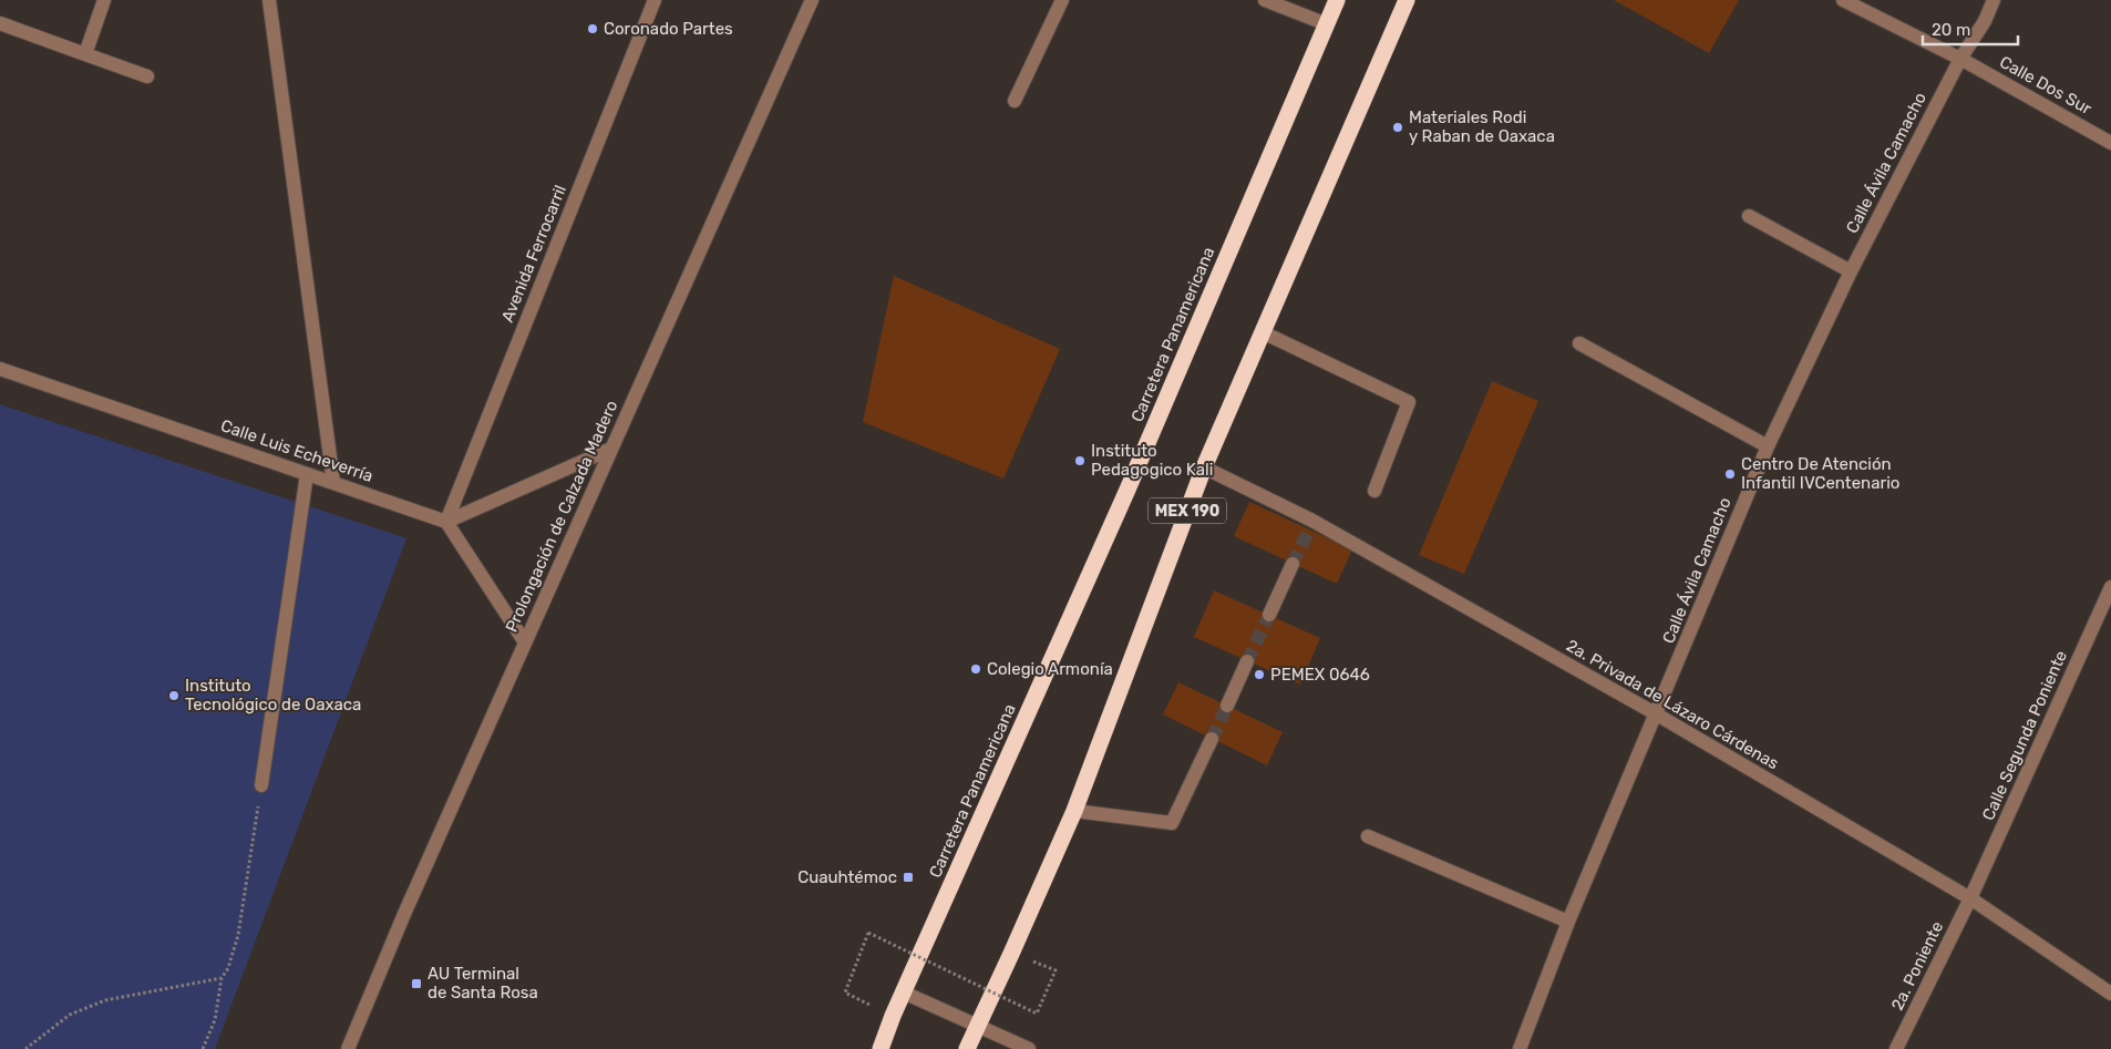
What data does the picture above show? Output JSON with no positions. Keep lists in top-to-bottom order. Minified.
{"streets":{"highway":["Carretera Panamericana","MEX 190"],"street":["Calle Dos Sur","Calle Ávila Camacho","Avenida Ferrocarril","Calle Luis Echeverría","Prolongación de Calzada Madero","2a. Privada de Lázaro Cárdenas","Calle Segunda Poniente","2a. Poniente"]},"crossings":[["Calle Dos Sur","Calle Ávila Camacho"],["Calle Ávila Camacho","2a. Privada de Lázaro Cárdenas"],["Avenida Ferrocarril","Calle Luis Echeverría"],["MEX 190","2a. Privada de Lázaro Cárdenas"],["2a. Privada de Lázaro Cárdenas","Calle Segunda Poniente"],["2a. Privada de Lázaro Cárdenas","2a. Poniente"],["Calle Segunda Poniente","2a. Poniente"]],"places":{"other":["Coronado Partes","Materiales Rodi y Raban de Oaxaca","Instituto Pedagogico Kali","Centro De Atención Infantil IVCentenario","Colegio Armonía","PEMEX 0646","Instituto Tecnológico de Oaxaca"],"transit":["Cuauhtémoc","AU Terminal de Santa Rosa"]},"scale_bar":"20 m"}
